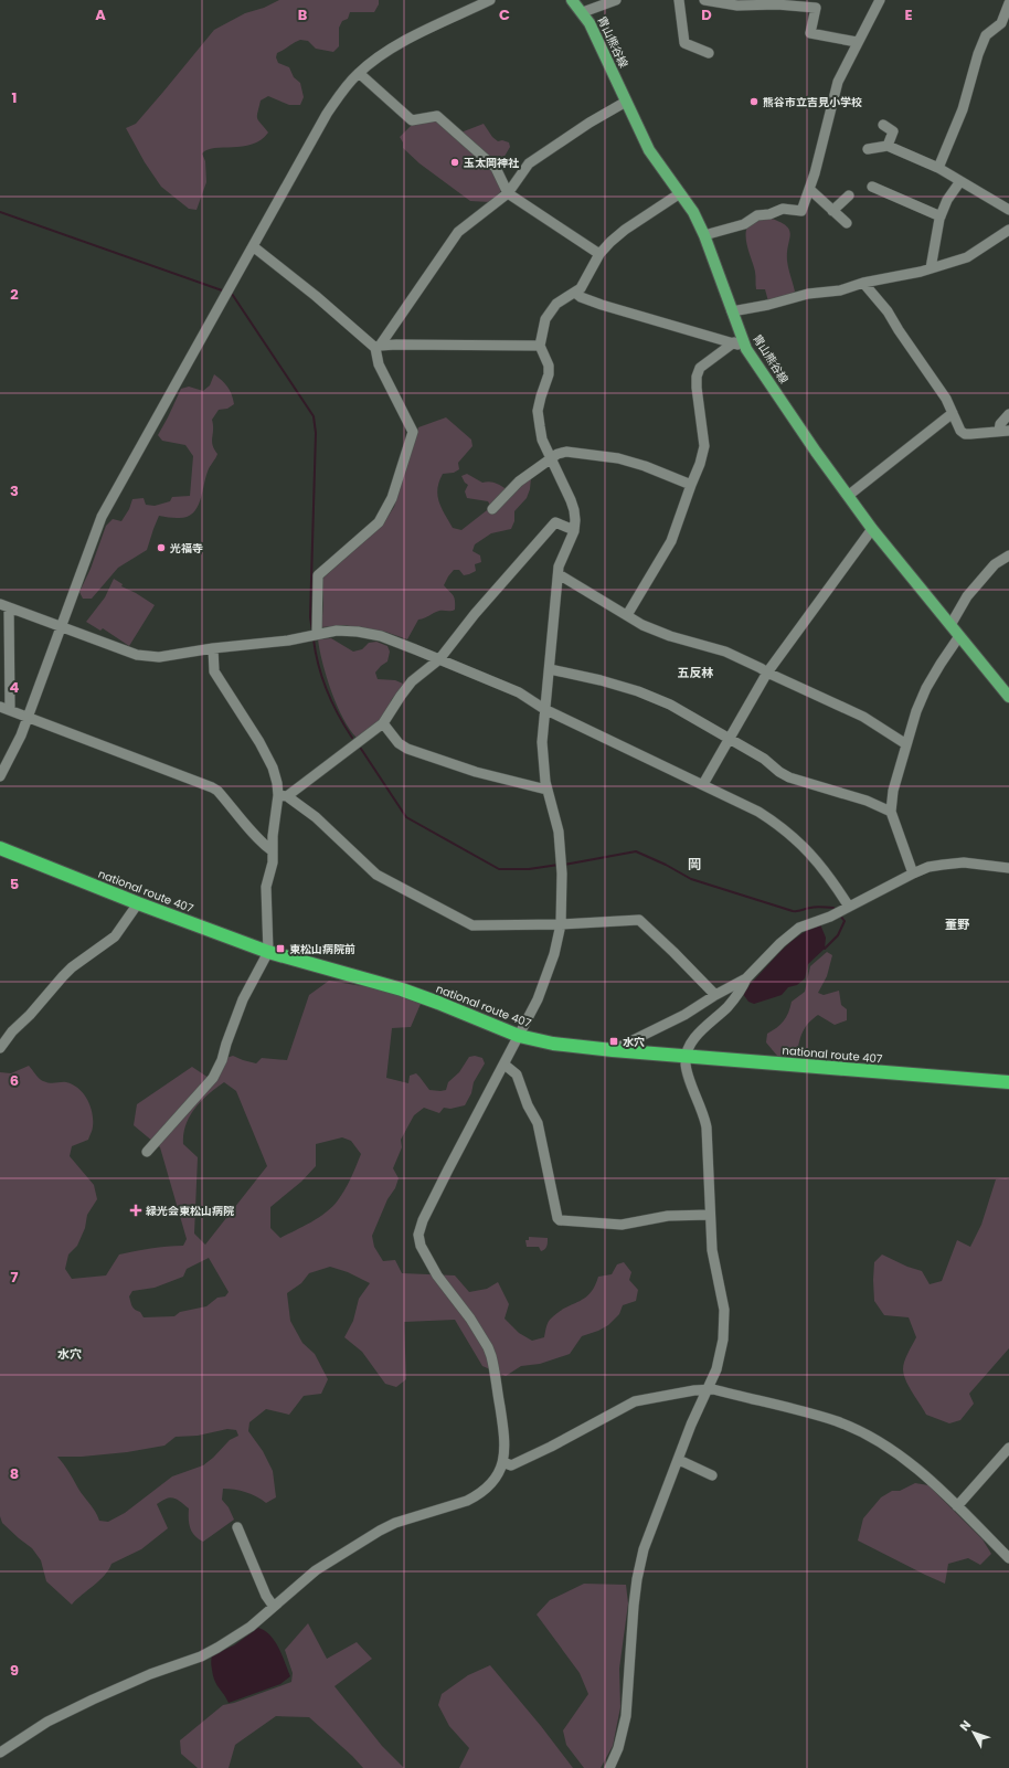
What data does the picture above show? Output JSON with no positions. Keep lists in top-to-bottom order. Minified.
{"streets":{"highway":["national route 407"],"main road":["胄山熊谷線"]},"districts":["五反林","岡","董野","水穴"],"places":{"other":["熊谷市立吉見小学校","玉太岡神社","光福寺"],"transit":["東松山病院前","水穴"],"health":["緑光会東松山病院"]},"north":"top left","grid":{"columns":["A","B","C","D","E"],"rows":["1","2","3","4","5","6","7","8","9"]}}
